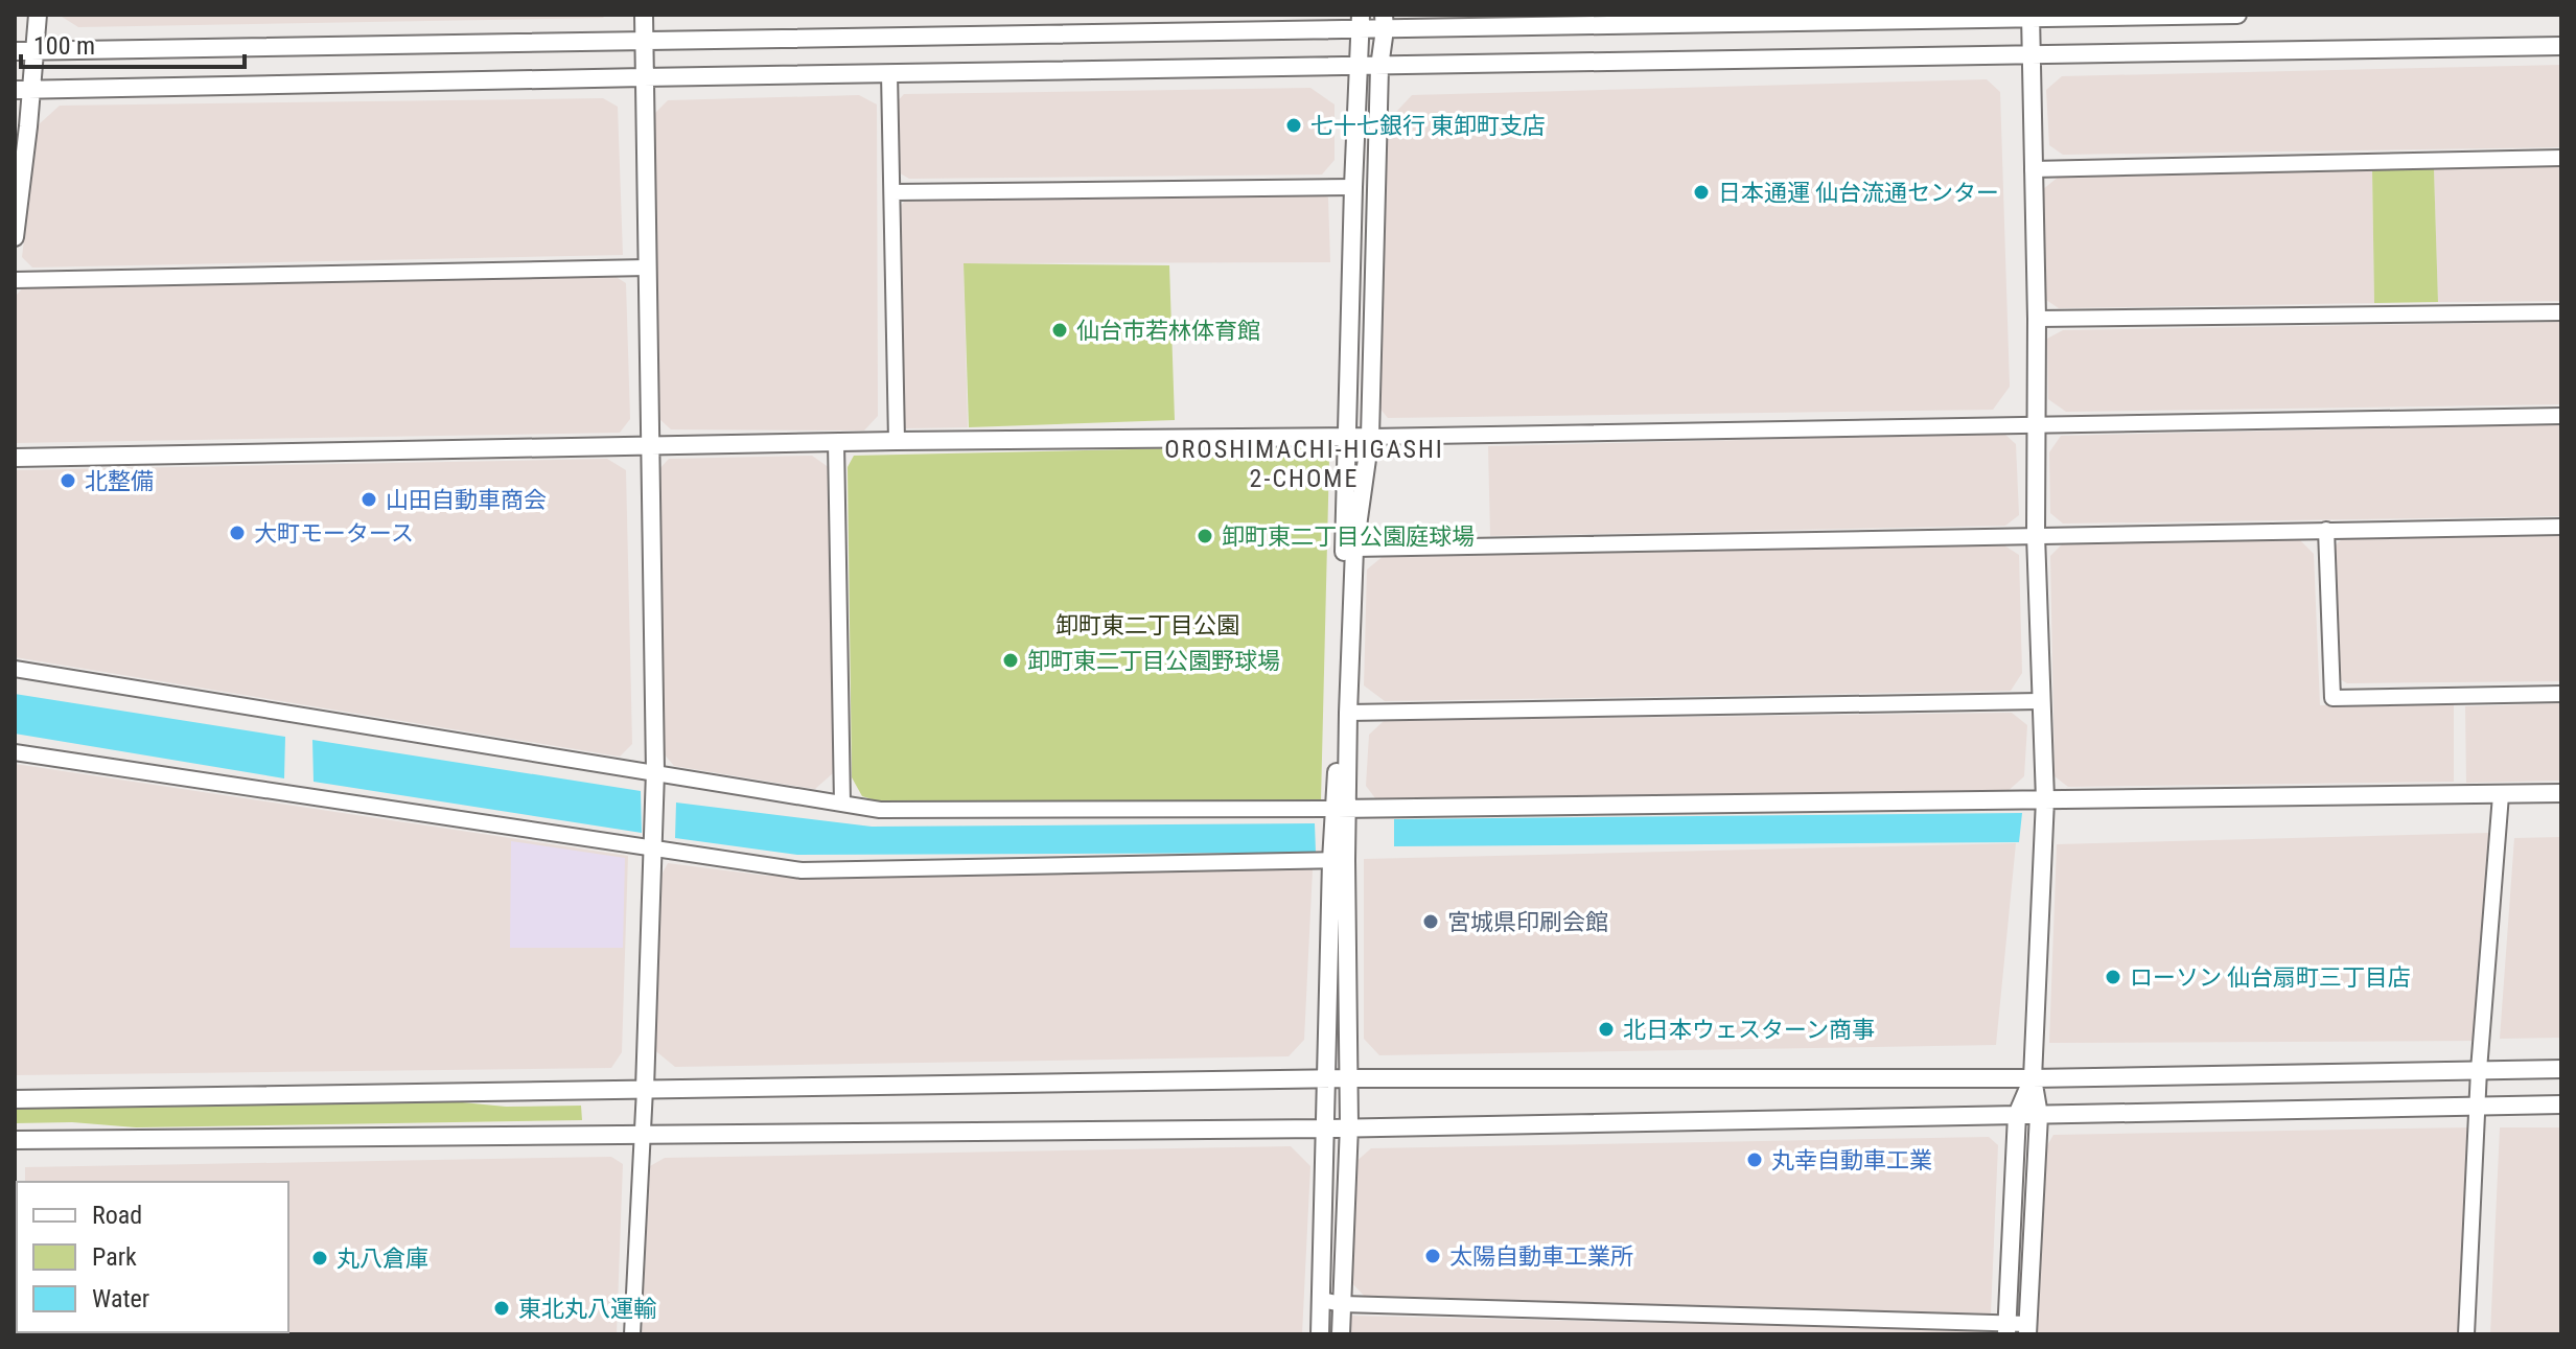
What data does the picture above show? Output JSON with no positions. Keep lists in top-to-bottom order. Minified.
{"districts":["OROSHIMACHI-HIGASHI 2-CHOME"],"parks":["卸町東二丁目公園"],"places":["七十七銀行 東卸町支店","日本通運 仙台流通センター","仙台市若林体育館","北整備","山田自動車商会","大町モータース","卸町東二丁目公園庭球場","卸町東二丁目公園野球場","宮城県印刷会館","ローソン 仙台扇町三丁目店","北日本ウェスターン商事","丸幸自動車工業","太陽自動車工業所","丸八倉庫","東北丸八運輸"],"legend":["Road","Park","Water"],"scale_bar":"100 m"}
